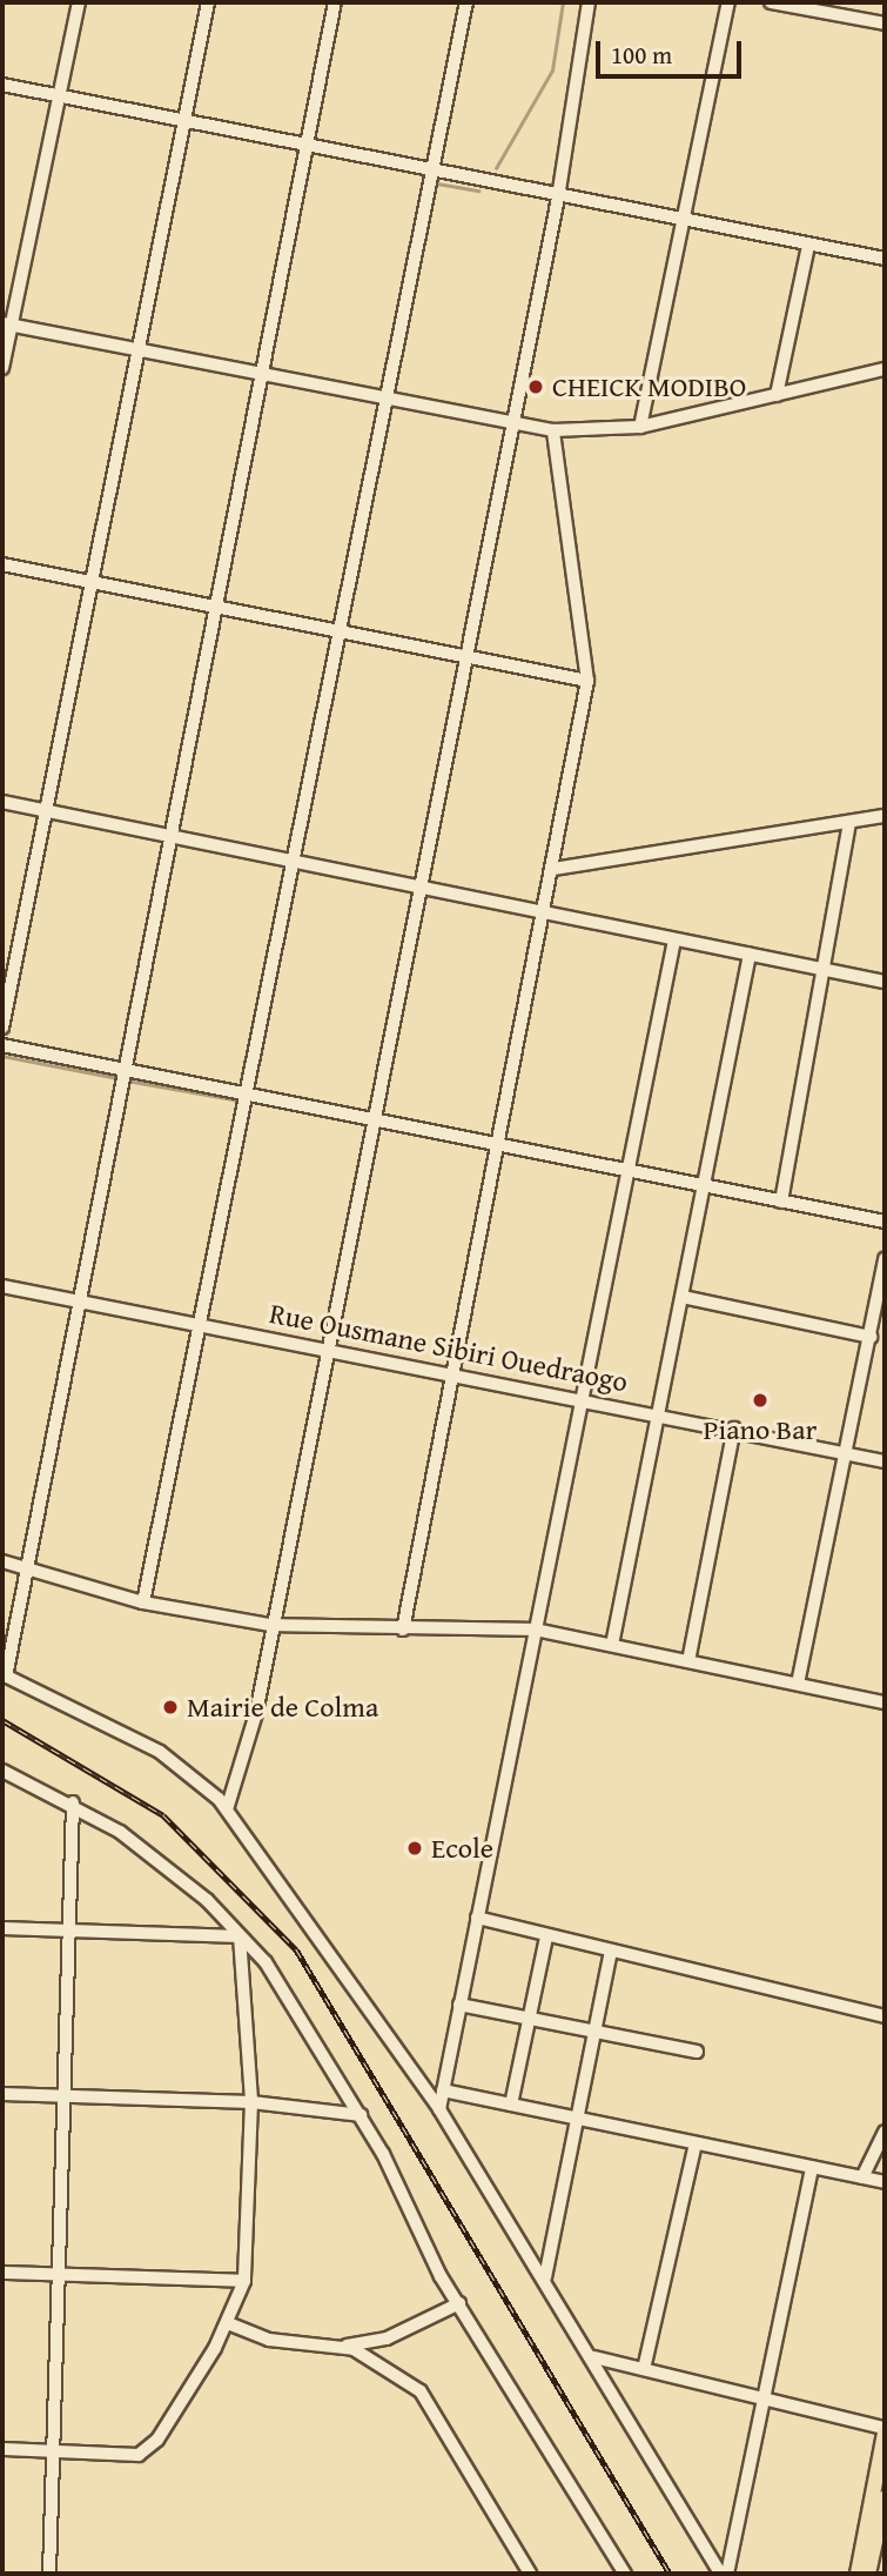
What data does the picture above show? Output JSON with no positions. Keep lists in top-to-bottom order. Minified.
{"streets":{"street":["Rue Ousmane Sibiri Ouedraogo"]},"places":["CHEICK MODIBO","Piano Bar","Mairie de Colma","Ecole"],"scale_bar":"100 m"}
